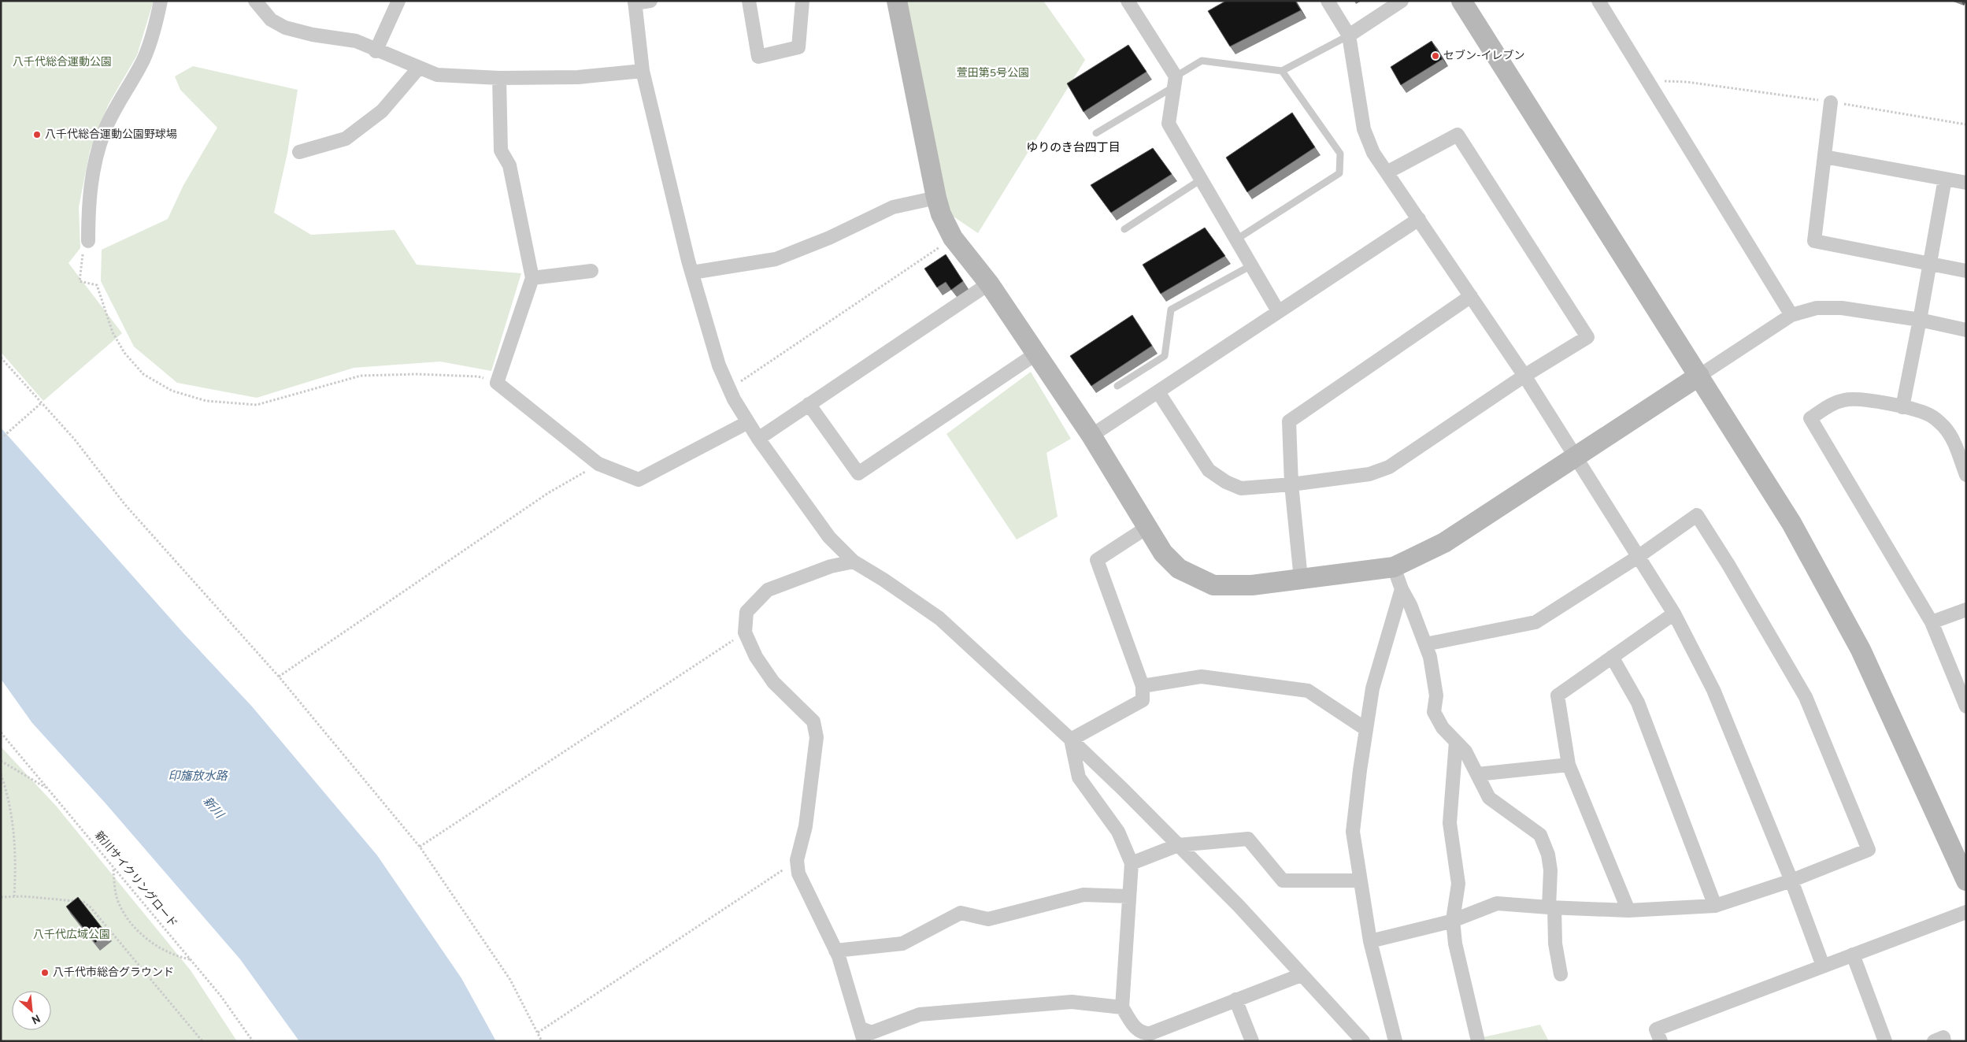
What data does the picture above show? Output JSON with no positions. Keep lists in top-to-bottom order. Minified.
{"streets":{"path":["新川サイクリングロード"]},"districts":["ゆりのき台四丁目"],"water":["印旛放水路","新川"],"parks":["八千代総合運動公園","萱田第5号公園","八千代広域公園"],"places":["セブン-イレブン","八千代総合運動公園野球場","八千代市総合グラウンド"],"north":"bottom right"}
